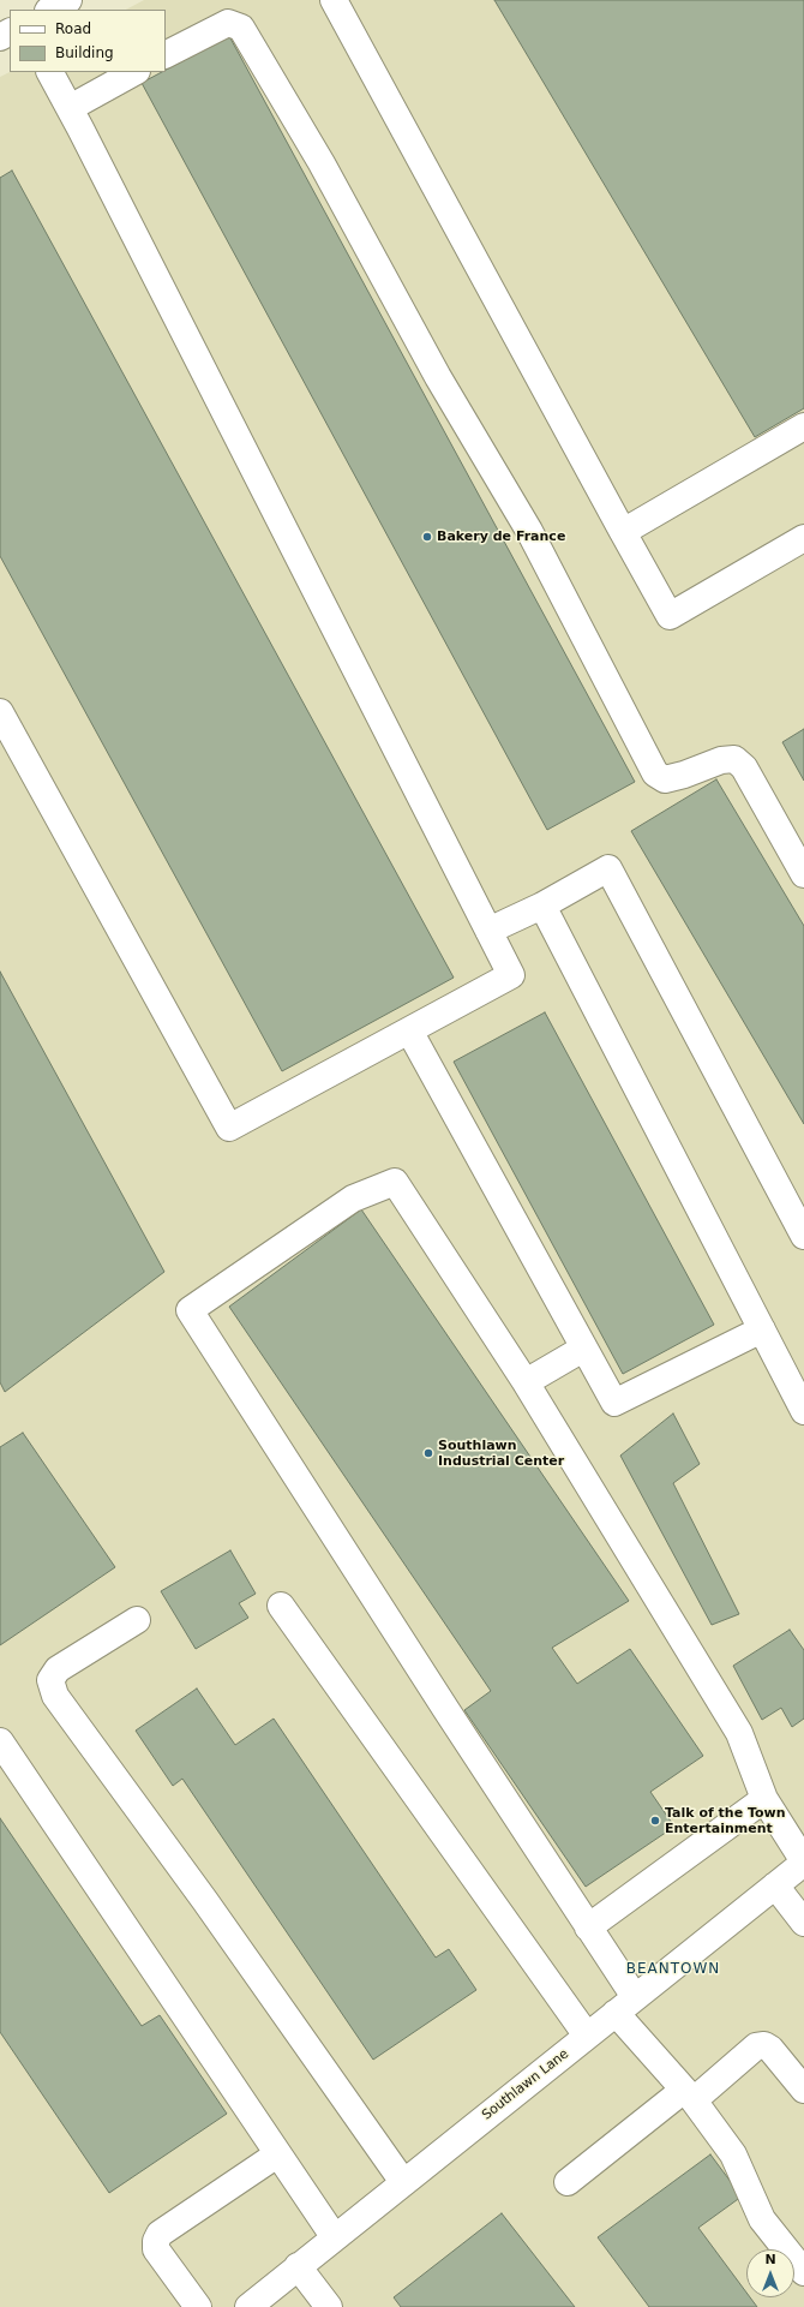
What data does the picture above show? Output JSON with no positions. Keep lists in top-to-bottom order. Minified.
{"streets":{"street":["Southlawn Lane"]},"districts":["BEANTOWN"],"places":["Bakery de France","Southlawn Industrial Center","Talk of the Town Entertainment"],"legend":["Road","Building"],"north":"top"}
